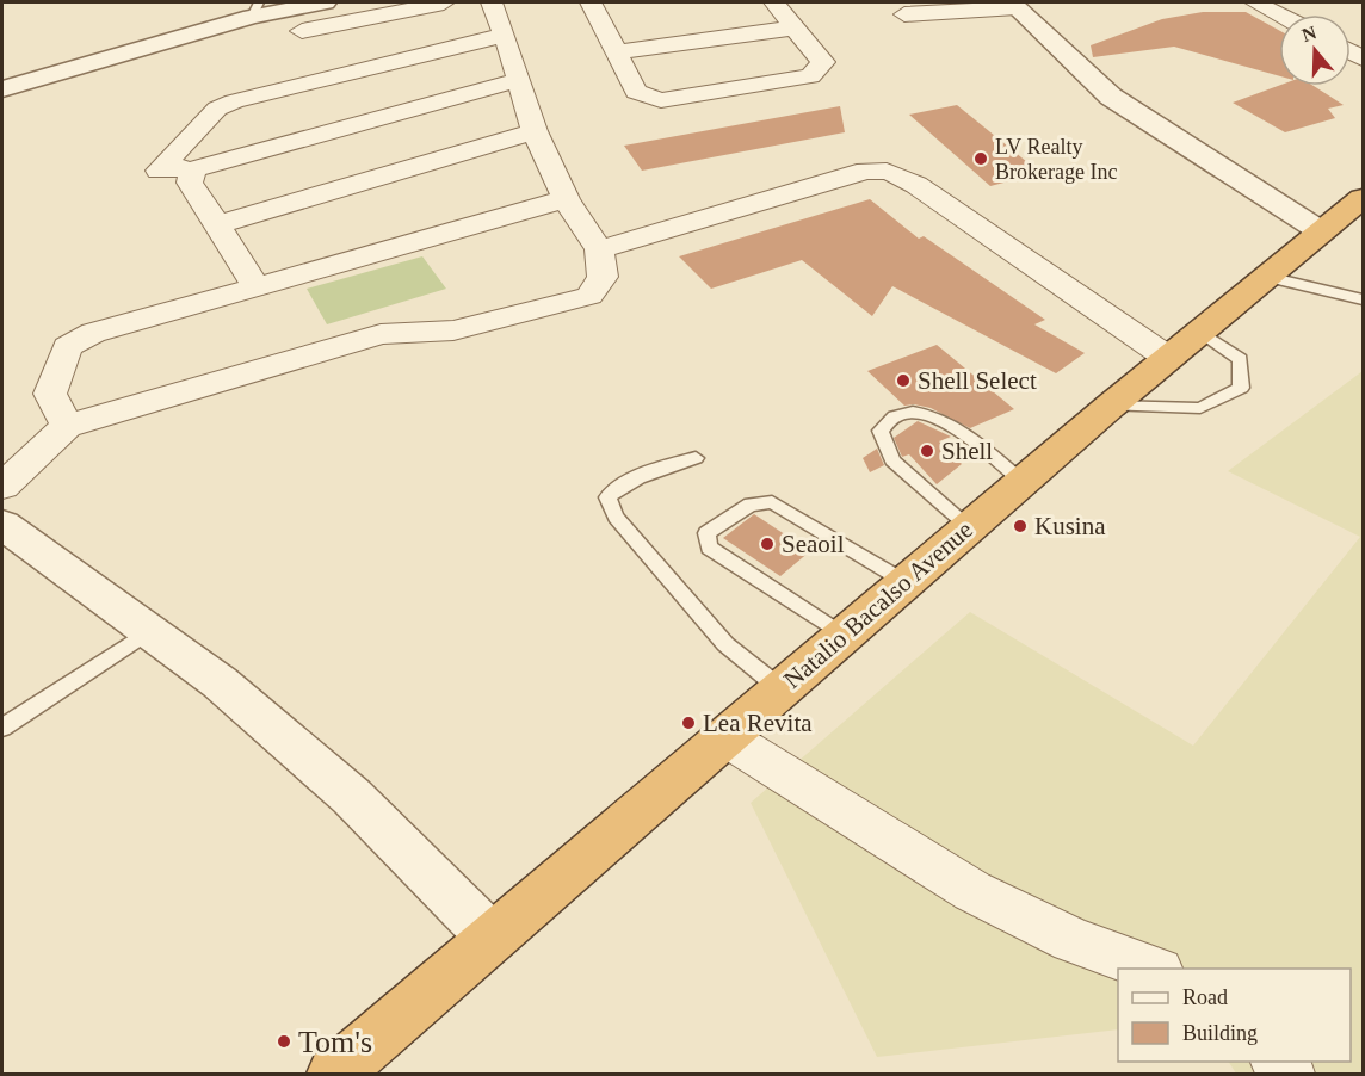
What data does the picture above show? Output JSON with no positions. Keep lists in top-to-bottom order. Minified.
{"streets":{"highway":["Natalio Bacalso Avenue"]},"places":["LV Realty Brokerage Inc","Shell Select","Shell","Kusina","Seaoil","Lea Revita","Tom's"],"legend":["Road","Building"],"north":"top"}
